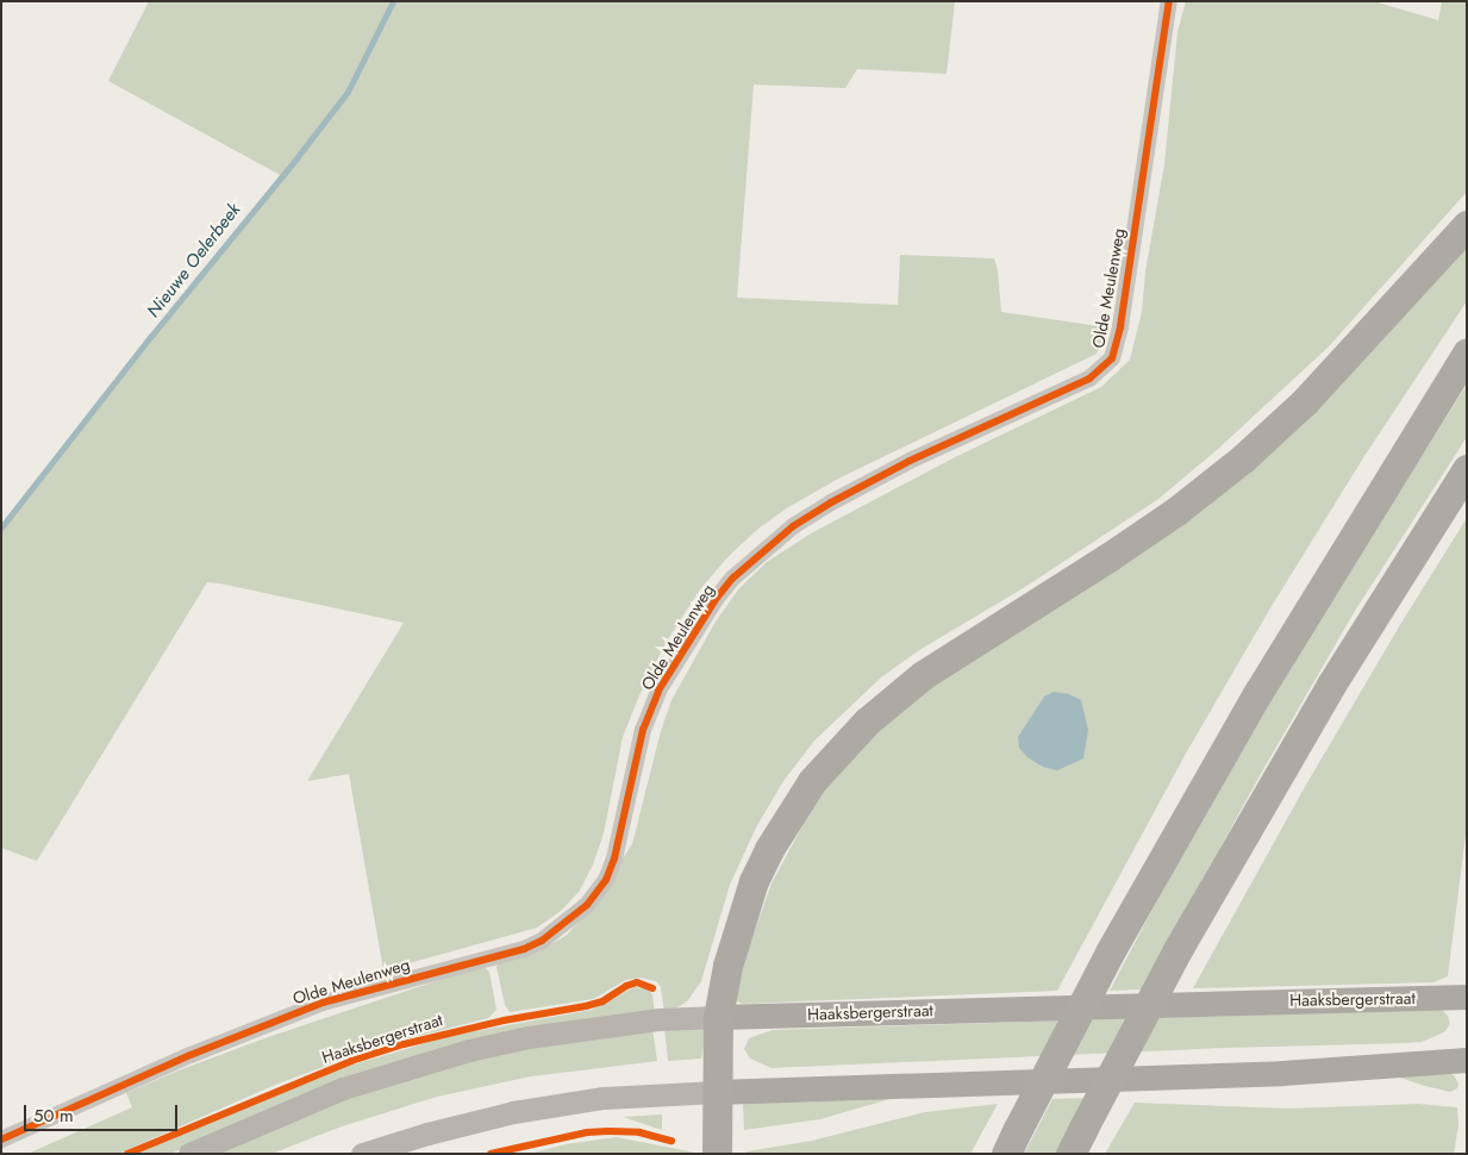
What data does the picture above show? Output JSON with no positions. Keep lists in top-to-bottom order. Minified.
{"streets":{"main road":["Haaksbergerstraat"],"street":["Olde Meulenweg"]},"water":["Nieuwe Oelerbeek"],"scale_bar":"50 m"}
